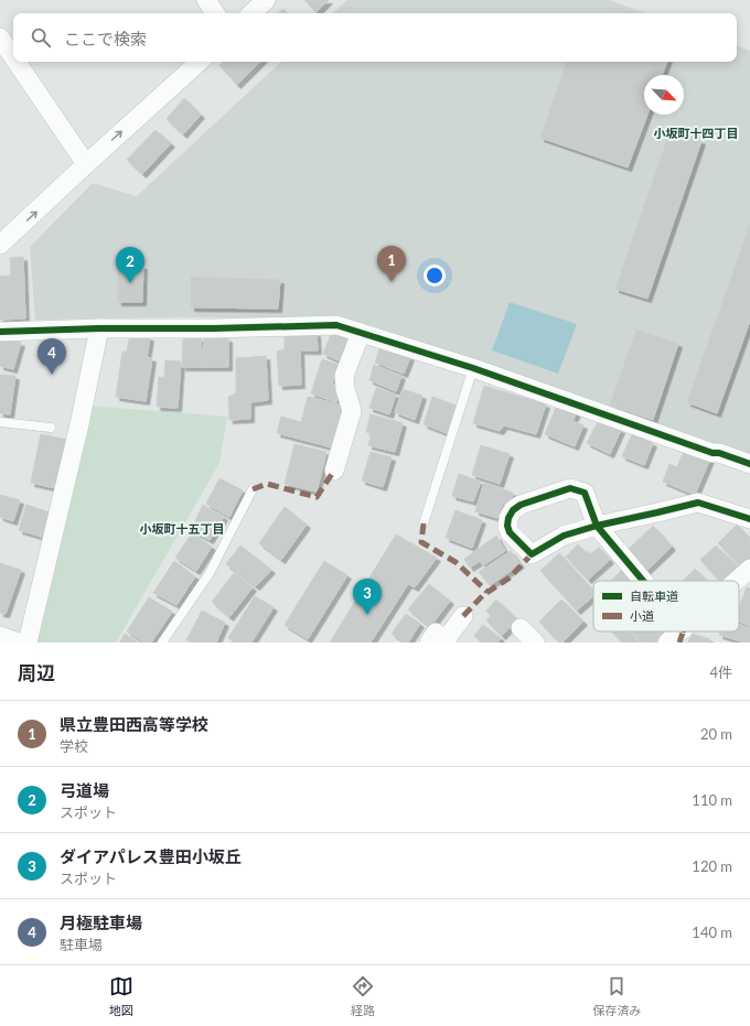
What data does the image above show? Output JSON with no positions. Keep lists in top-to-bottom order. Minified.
{"districts":["小坂町十四丁目","小坂町十五丁目"],"legend":["自転車道","小道"],"north":"bottom right","page":{"search":"ここで検索","pins":["1","2","4","3"],"heading":["周辺","4件"],"list":[{"mark":"1","name":"県立豊田西高等学校","note":"学校","value":"20 m"},{"mark":"2","name":"弓道場","note":"スポット","value":"110 m"},{"mark":"3","name":"ダイアパレス豊田小坂丘","note":"スポット","value":"120 m"},{"mark":"4","name":"月極駐車場","note":"駐車場","value":"140 m"}],"nav":["地図","経路","保存済み"]}}
